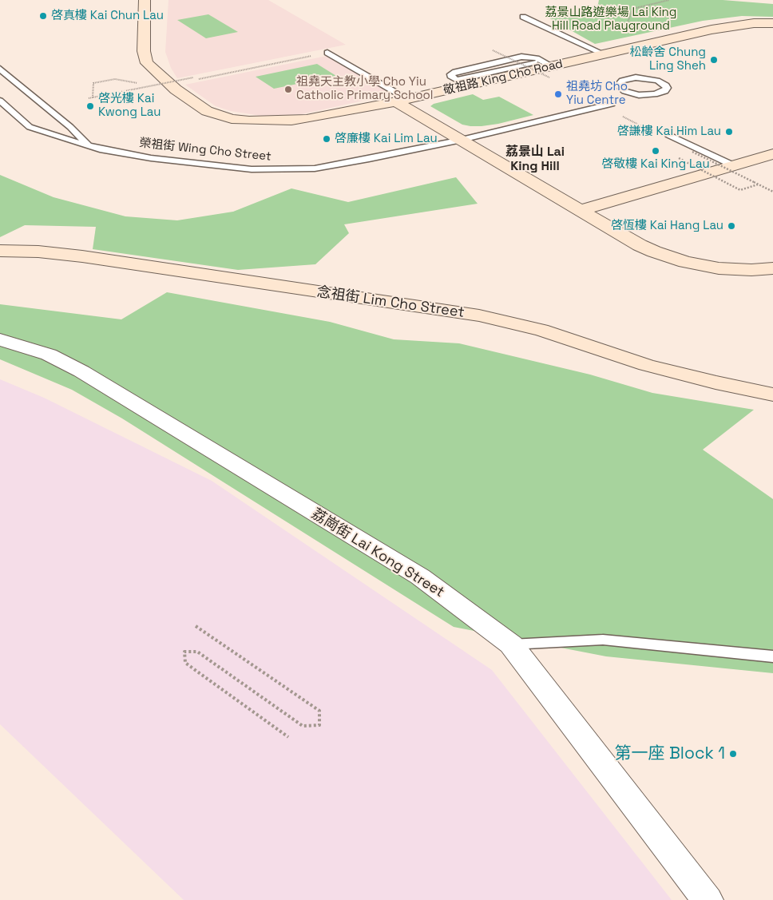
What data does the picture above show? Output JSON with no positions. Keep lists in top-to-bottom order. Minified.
{"streets":{"street":["敬祖路 King Cho Road","念祖街 Lim Cho Street","荔崗街 Lai Kong Street"],"lane":["榮祖街 Wing Cho Street"]},"districts":["荔景山 Lai King Hill"],"parks":["荔景山路遊樂場 Lai King Hill Road Playground"],"places":["啓真樓 Kai Chun Lau","松齡舍 Chung Ling Sheh","祖堯天主教小學 Cho Yiu Catholic Primary School","祖堯坊 Cho Yiu Centre","啓光樓 Kai Kwong Lau","啓謙樓 Kai Him Lau","啓廉樓 Kai Lim Lau","啓敬樓 Kai King Lau","啓恆樓 Kai Hang Lau","第一座 Block 1"]}
